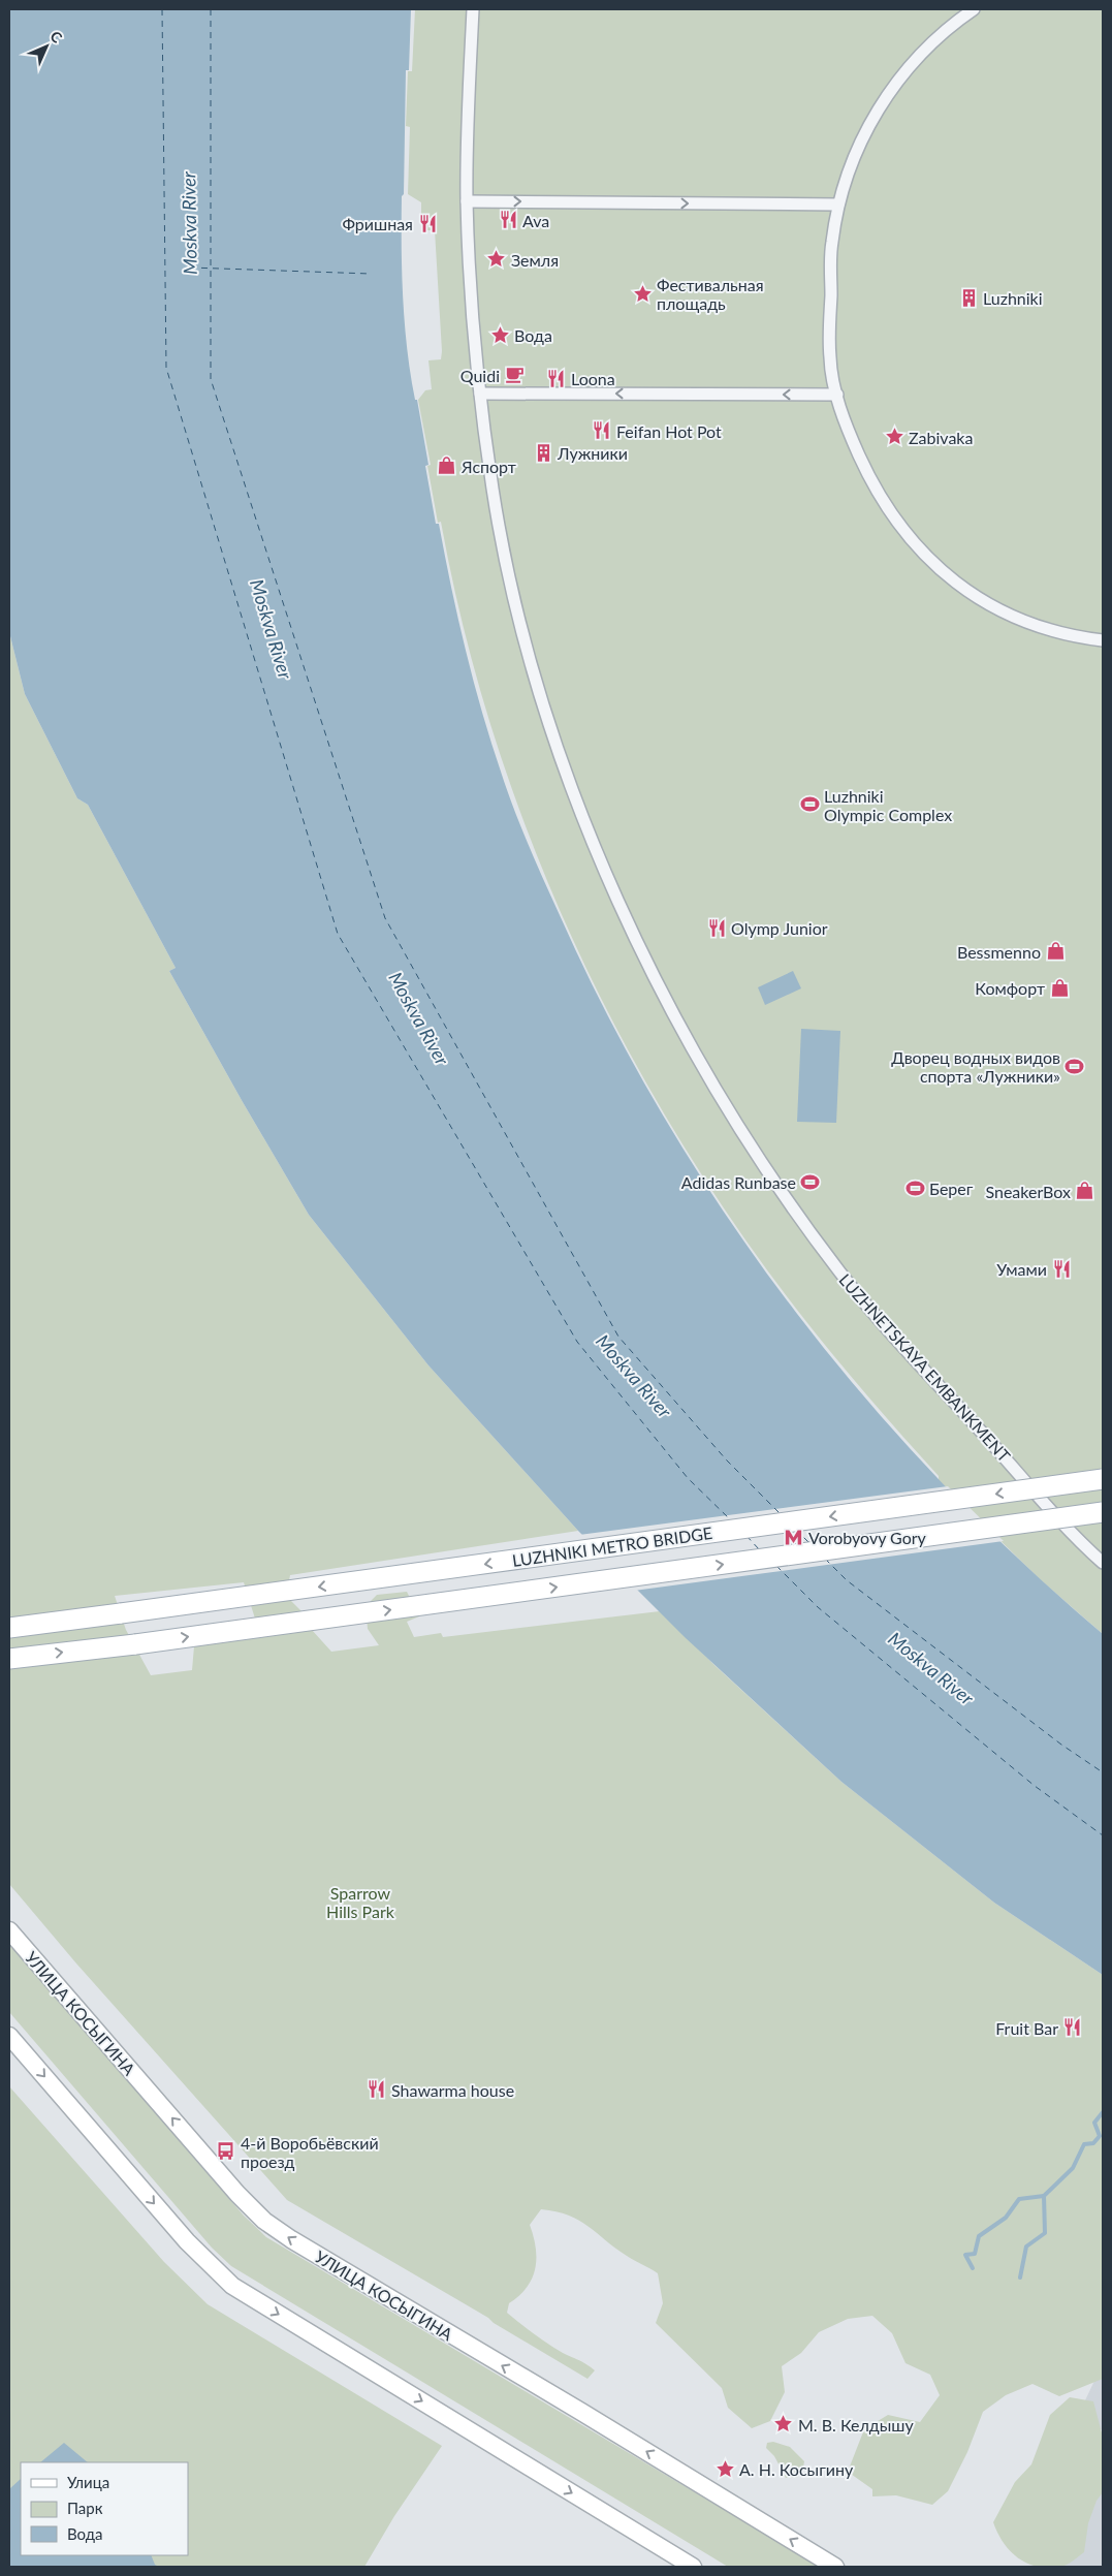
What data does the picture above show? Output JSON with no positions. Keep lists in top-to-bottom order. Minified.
{"streets":{"main road":["LUZHNIKI METRO BRIDGE","УЛИЦА КОСЫГИНА"],"street":["LUZHNETSKAYA EMBANKMENT"]},"water":["Moskva River"],"parks":["Sparrow Hills Park"],"places":{"restaurant":["Ava","Фришная","Loona","Feifan Hot Pot","Olymp Junior","Умами","Fruit Bar","Shawarma house"],"place":["Земля","Фестивальная площадь","Вода","Zabivaka","М. В. Келдышу","А. Н. Косыгину"],"building":["Luzhniki","Лужники"],"cafe":["Quidi"],"shop":["Яспорт","Bessmenno","Комфорт","SneakerBox"],"sports":["Luzhniki Olympic Complex","Дворец водных видов спорта «Лужники»","Adidas Runbase","Берег"],"metro station":["Vorobyovy Gory"],"bus stop":["4-й Воробьёвский проезд"]},"legend":["Улица","Парк","Вода"],"north":"top right"}
